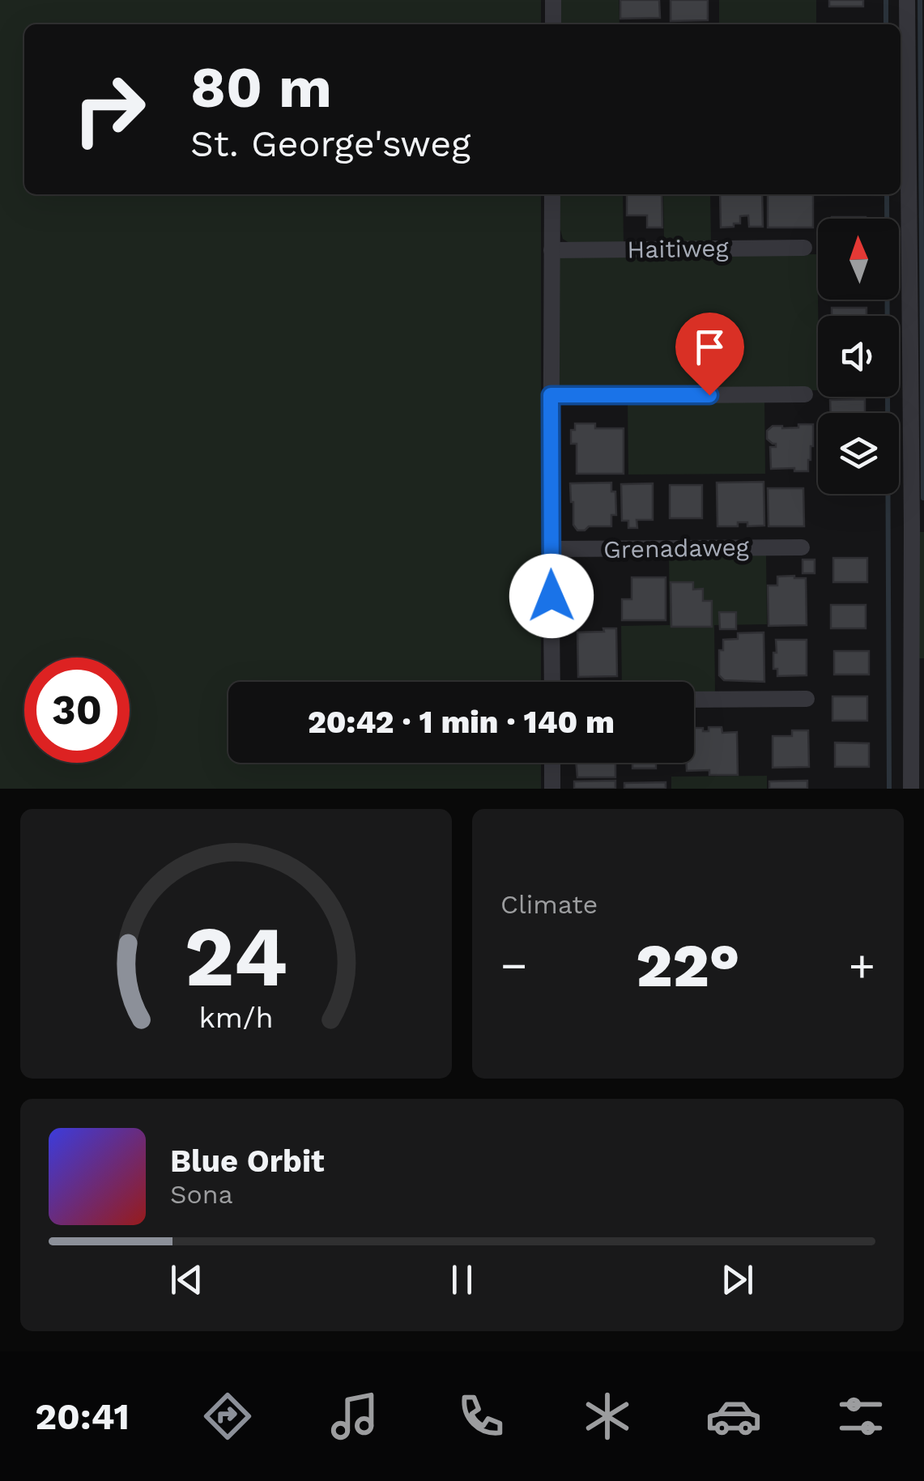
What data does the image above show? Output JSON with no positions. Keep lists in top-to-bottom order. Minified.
{"streets":{"street":["Haitiweg","Grenadaweg"]},"north":"top","page":{"turn":["80 m","St. George'sweg"],"limit":"30","trip":"20:42 · 1 min · 140 m","tile":"Climate","heat":["−","22°","+"],"song":["Blue Orbit","Sona"],"tabs":"20:41","gauge":["24","km/h"]}}
